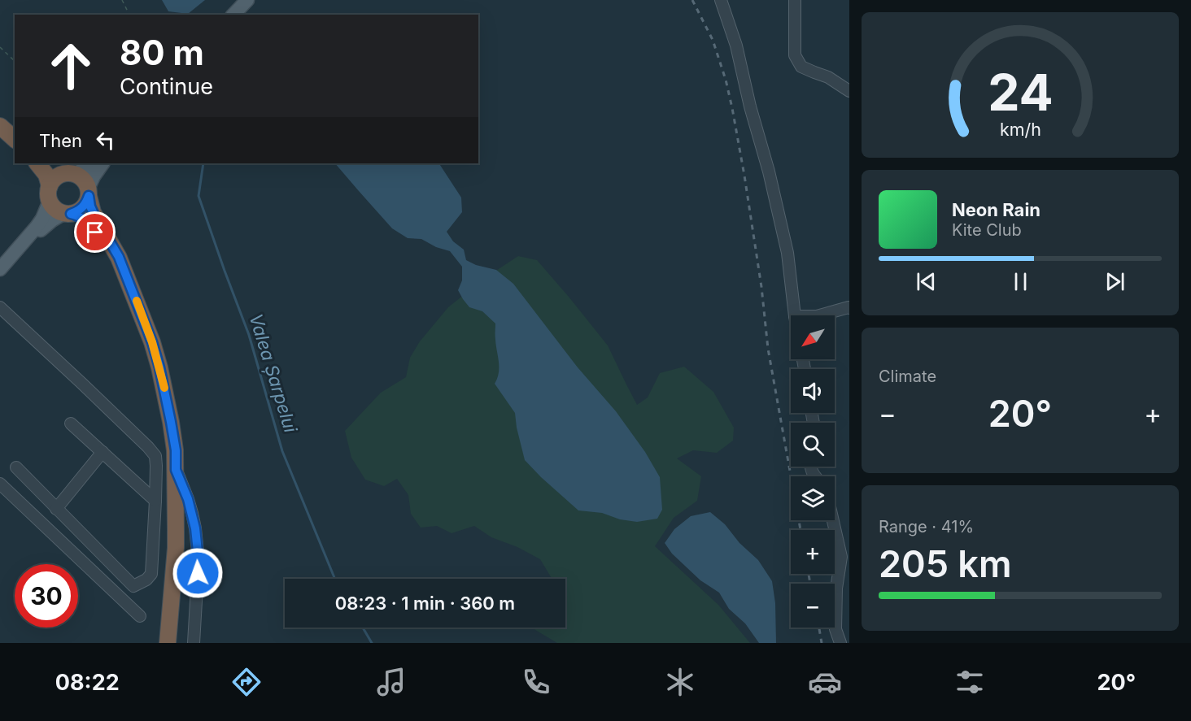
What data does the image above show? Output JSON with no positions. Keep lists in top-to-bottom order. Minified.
{"water":["Valea Șarpelui"],"north":"bottom left","page":{"turn":["80 m","Continue"],"then":"Then","song":["Neon Rain","Kite Club"],"map_buttons":["+","−"],"tile":["Climate",["Range · 41%","205 km"]],"heat":["−","20°","+"],"limit":"30","trip":"08:23 · 1 min · 360 m","tabs":["08:22","20°"],"gauge":["24","km/h"]}}
